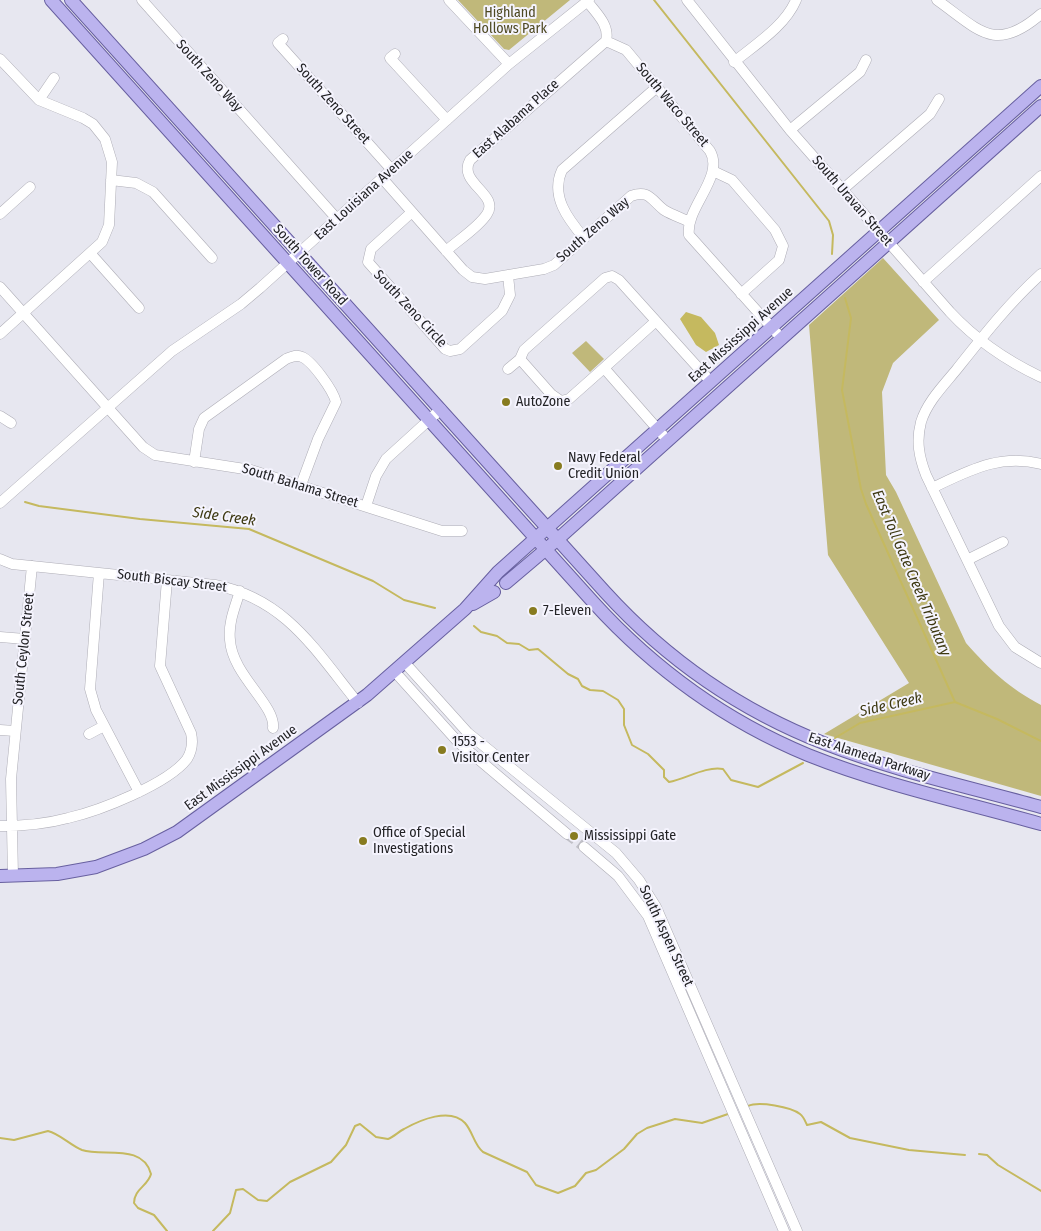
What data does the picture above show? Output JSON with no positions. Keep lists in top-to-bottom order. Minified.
{"streets":{"main road":["South Tower Road","East Mississippi Avenue","East Alameda Parkway"],"street":["South Zeno Way","South Zeno Street","South Waco Street","East Alabama Place","East Louisiana Avenue","South Uravan Street","South Zeno Circle","South Bahama Street","South Biscay Street","South Ceylon Street","South Aspen Street"]},"crossings":[["South Zeno Way","East Alabama Place"],["South Zeno Way","East Louisiana Avenue"],["South Zeno Way","South Zeno Circle"],["South Zeno Street","East Louisiana Avenue"],["South Waco Street","East Alabama Place"],["East Louisiana Avenue","South Tower Road"],["East Louisiana Avenue","South Bahama Street"],["South Uravan Street","East Mississippi Avenue"],["South Tower Road","East Mississippi Avenue"],["South Tower Road","East Alameda Parkway"],["East Mississippi Avenue","South Biscay Street"],["East Mississippi Avenue","South Ceylon Street"],["East Mississippi Avenue","East Alameda Parkway"],["East Mississippi Avenue","South Aspen Street"],["South Biscay Street","South Ceylon Street"]],"water":["Side Creek","East Toll Gate Creek Tributary"],"parks":["Highland Hollows Park"],"places":["AutoZone","Navy Federal Credit Union","7-Eleven","1553 - Visitor Center","Mississippi Gate","Office of Special Investigations"]}
